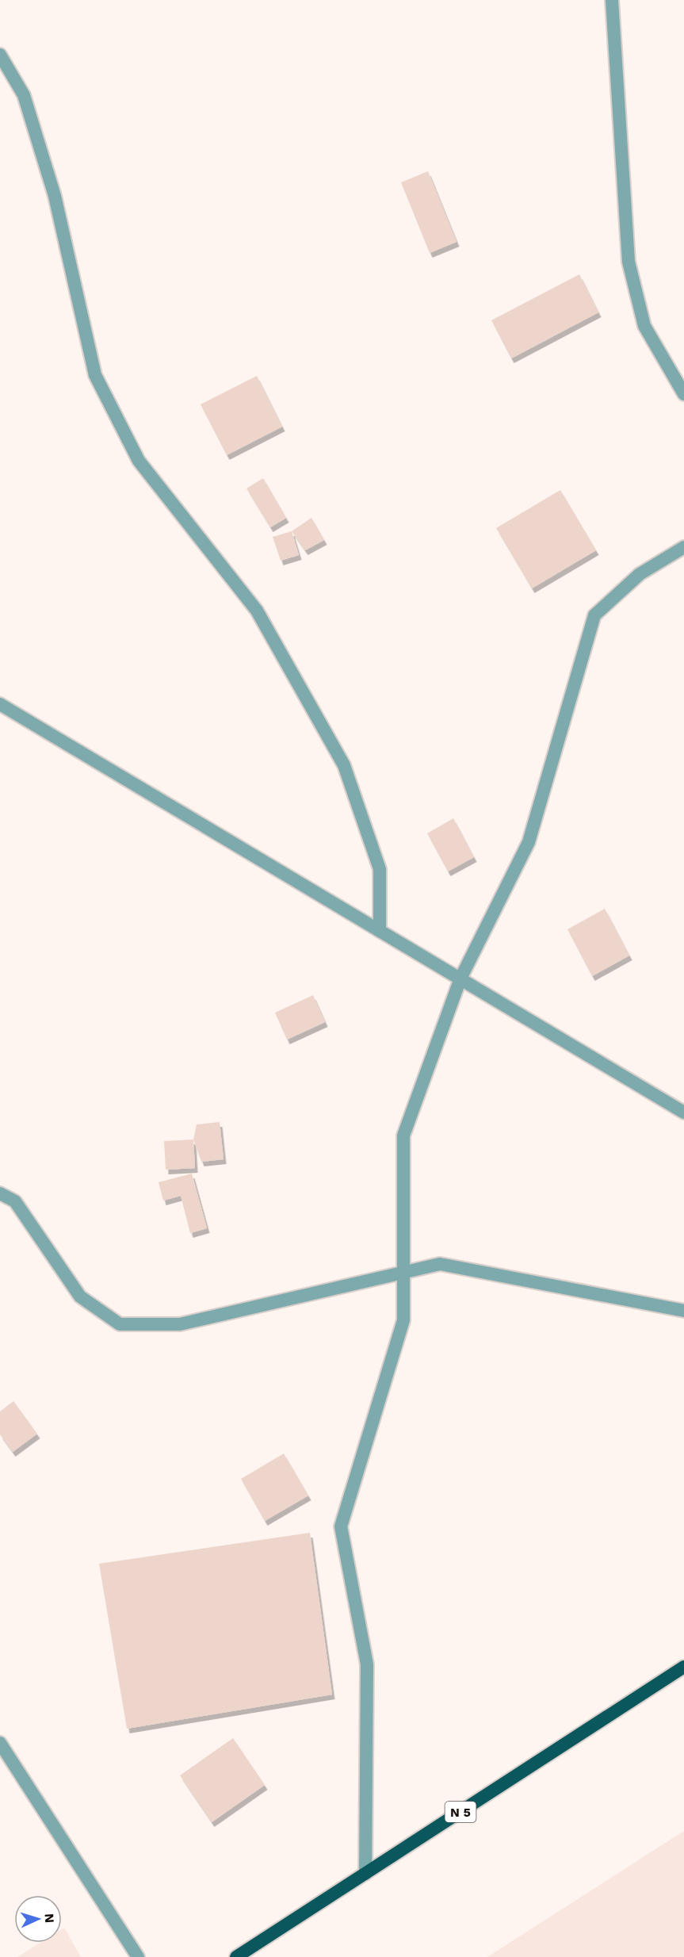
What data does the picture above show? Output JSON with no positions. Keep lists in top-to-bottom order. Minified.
{"streets":{"highway":["N 5"]},"north":"right"}
